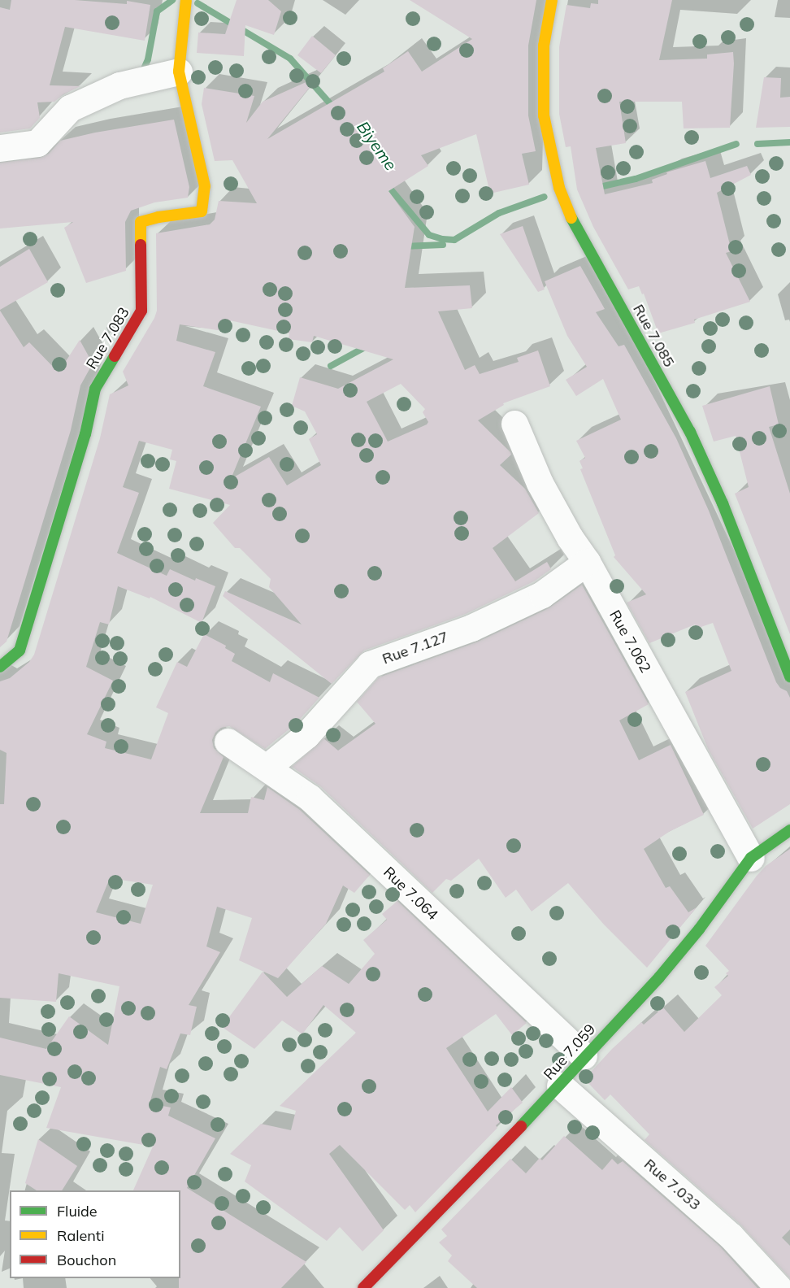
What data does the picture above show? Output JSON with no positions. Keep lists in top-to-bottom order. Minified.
{"streets":{"street":["Rue 7.085","Rue 7.083","Rue 7.062","Rue 7.127","Rue 7.064","Rue 7.059","Rue 7.033"]},"crossings":[["Rue 7.062","Rue 7.127"],["Rue 7.062","Rue 7.059"],["Rue 7.127","Rue 7.064"],["Rue 7.064","Rue 7.059"],["Rue 7.059","Rue 7.033"]],"water":["Biyeme"],"legend":["Fluide","Ralenti","Bouchon"]}
